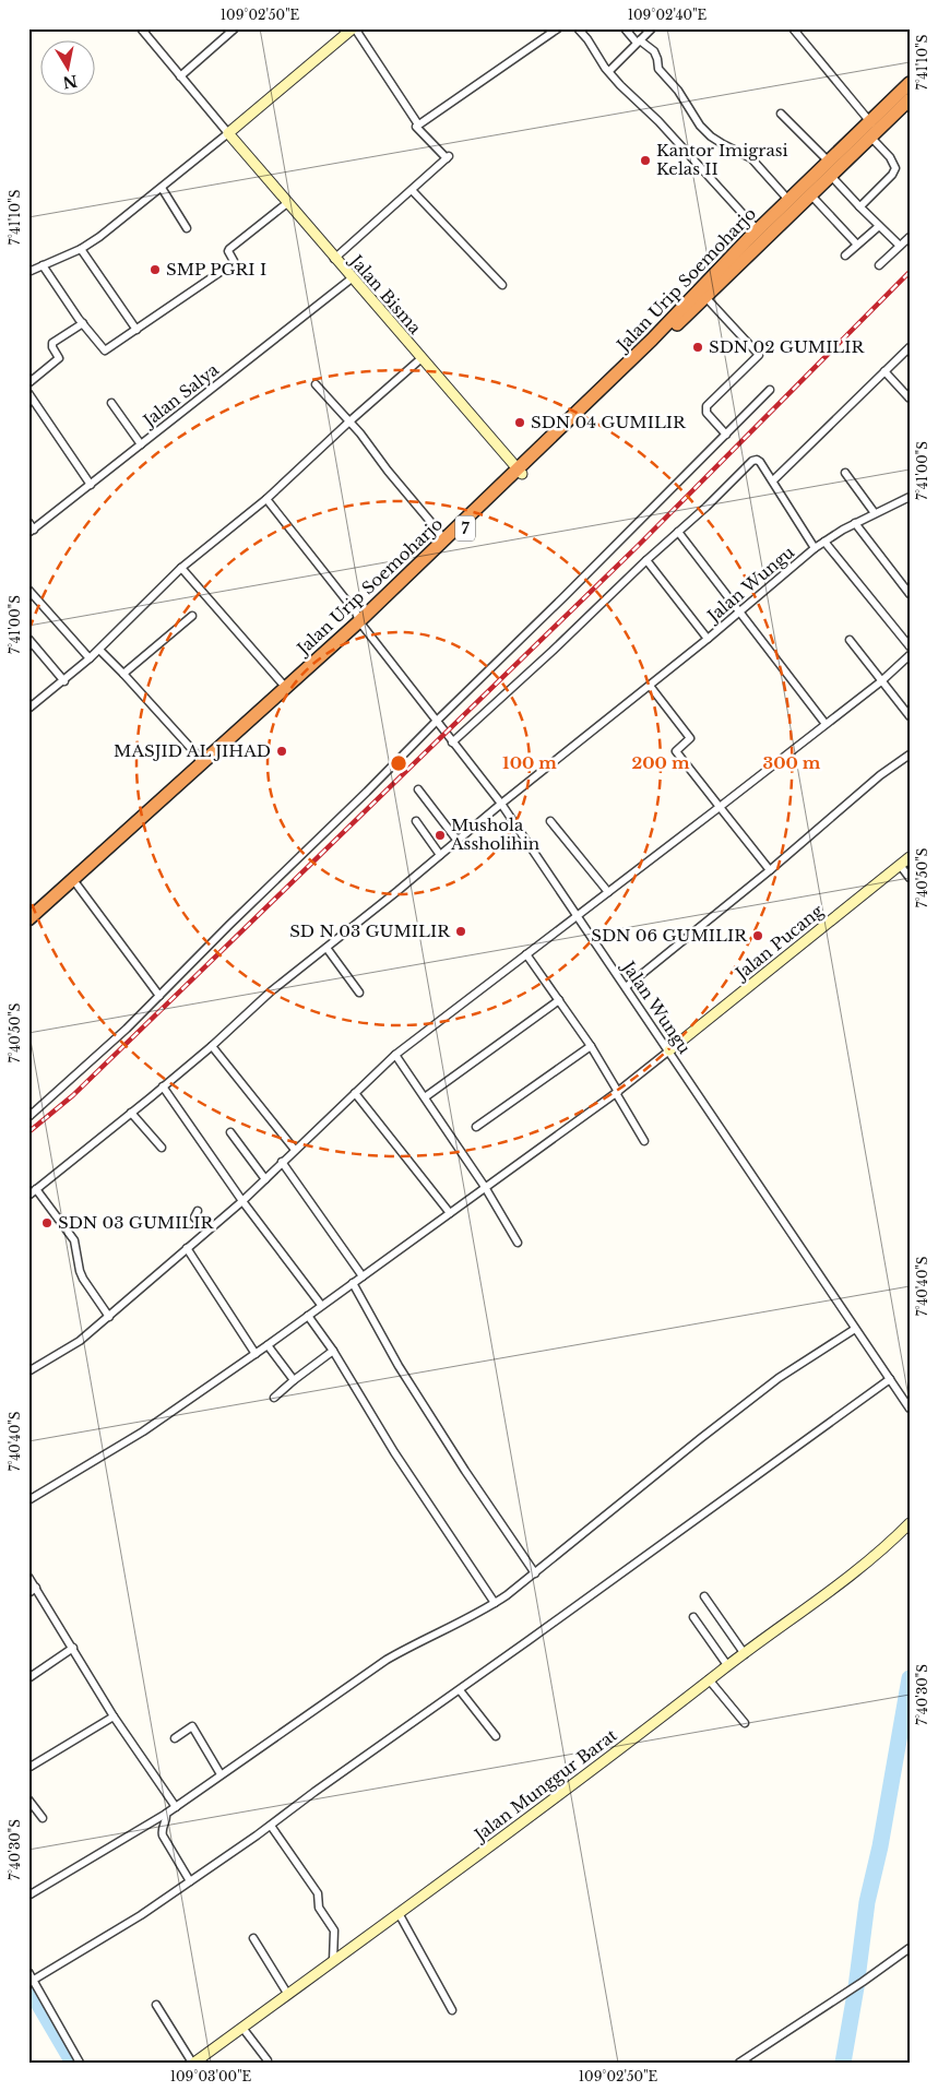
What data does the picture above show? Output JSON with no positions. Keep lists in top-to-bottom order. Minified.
{"streets":{"highway":["Jalan Urip Soemoharjo","7"],"street":["Jalan Bisma","Jalan Salya","Jalan Wungu","Jalan Pucang","Jalan Munggur Barat"]},"crossings":[["Jalan Urip Soemoharjo","Jalan Bisma"],["Jalan Bisma","Jalan Salya"],["Jalan Wungu","Jalan Pucang"]],"places":["Kantor Imigrasi Kelas II","SMP PGRI I","SDN 02 GUMILIR","SDN 04 GUMILIR","MASJID AL JIHAD","Mushola Assholihin","SD N 03 GUMILIR","SDN 06 GUMILIR","SDN 03 GUMILIR"],"north":"bottom","coordinates":["109°02'50\"E","109°02'40\"E","7°41'10\"S","7°41'00\"S","7°40'50\"S","7°40'40\"S","7°40'30\"S","109°03'00\"E"],"rings":["100 m","200 m","300 m"]}
